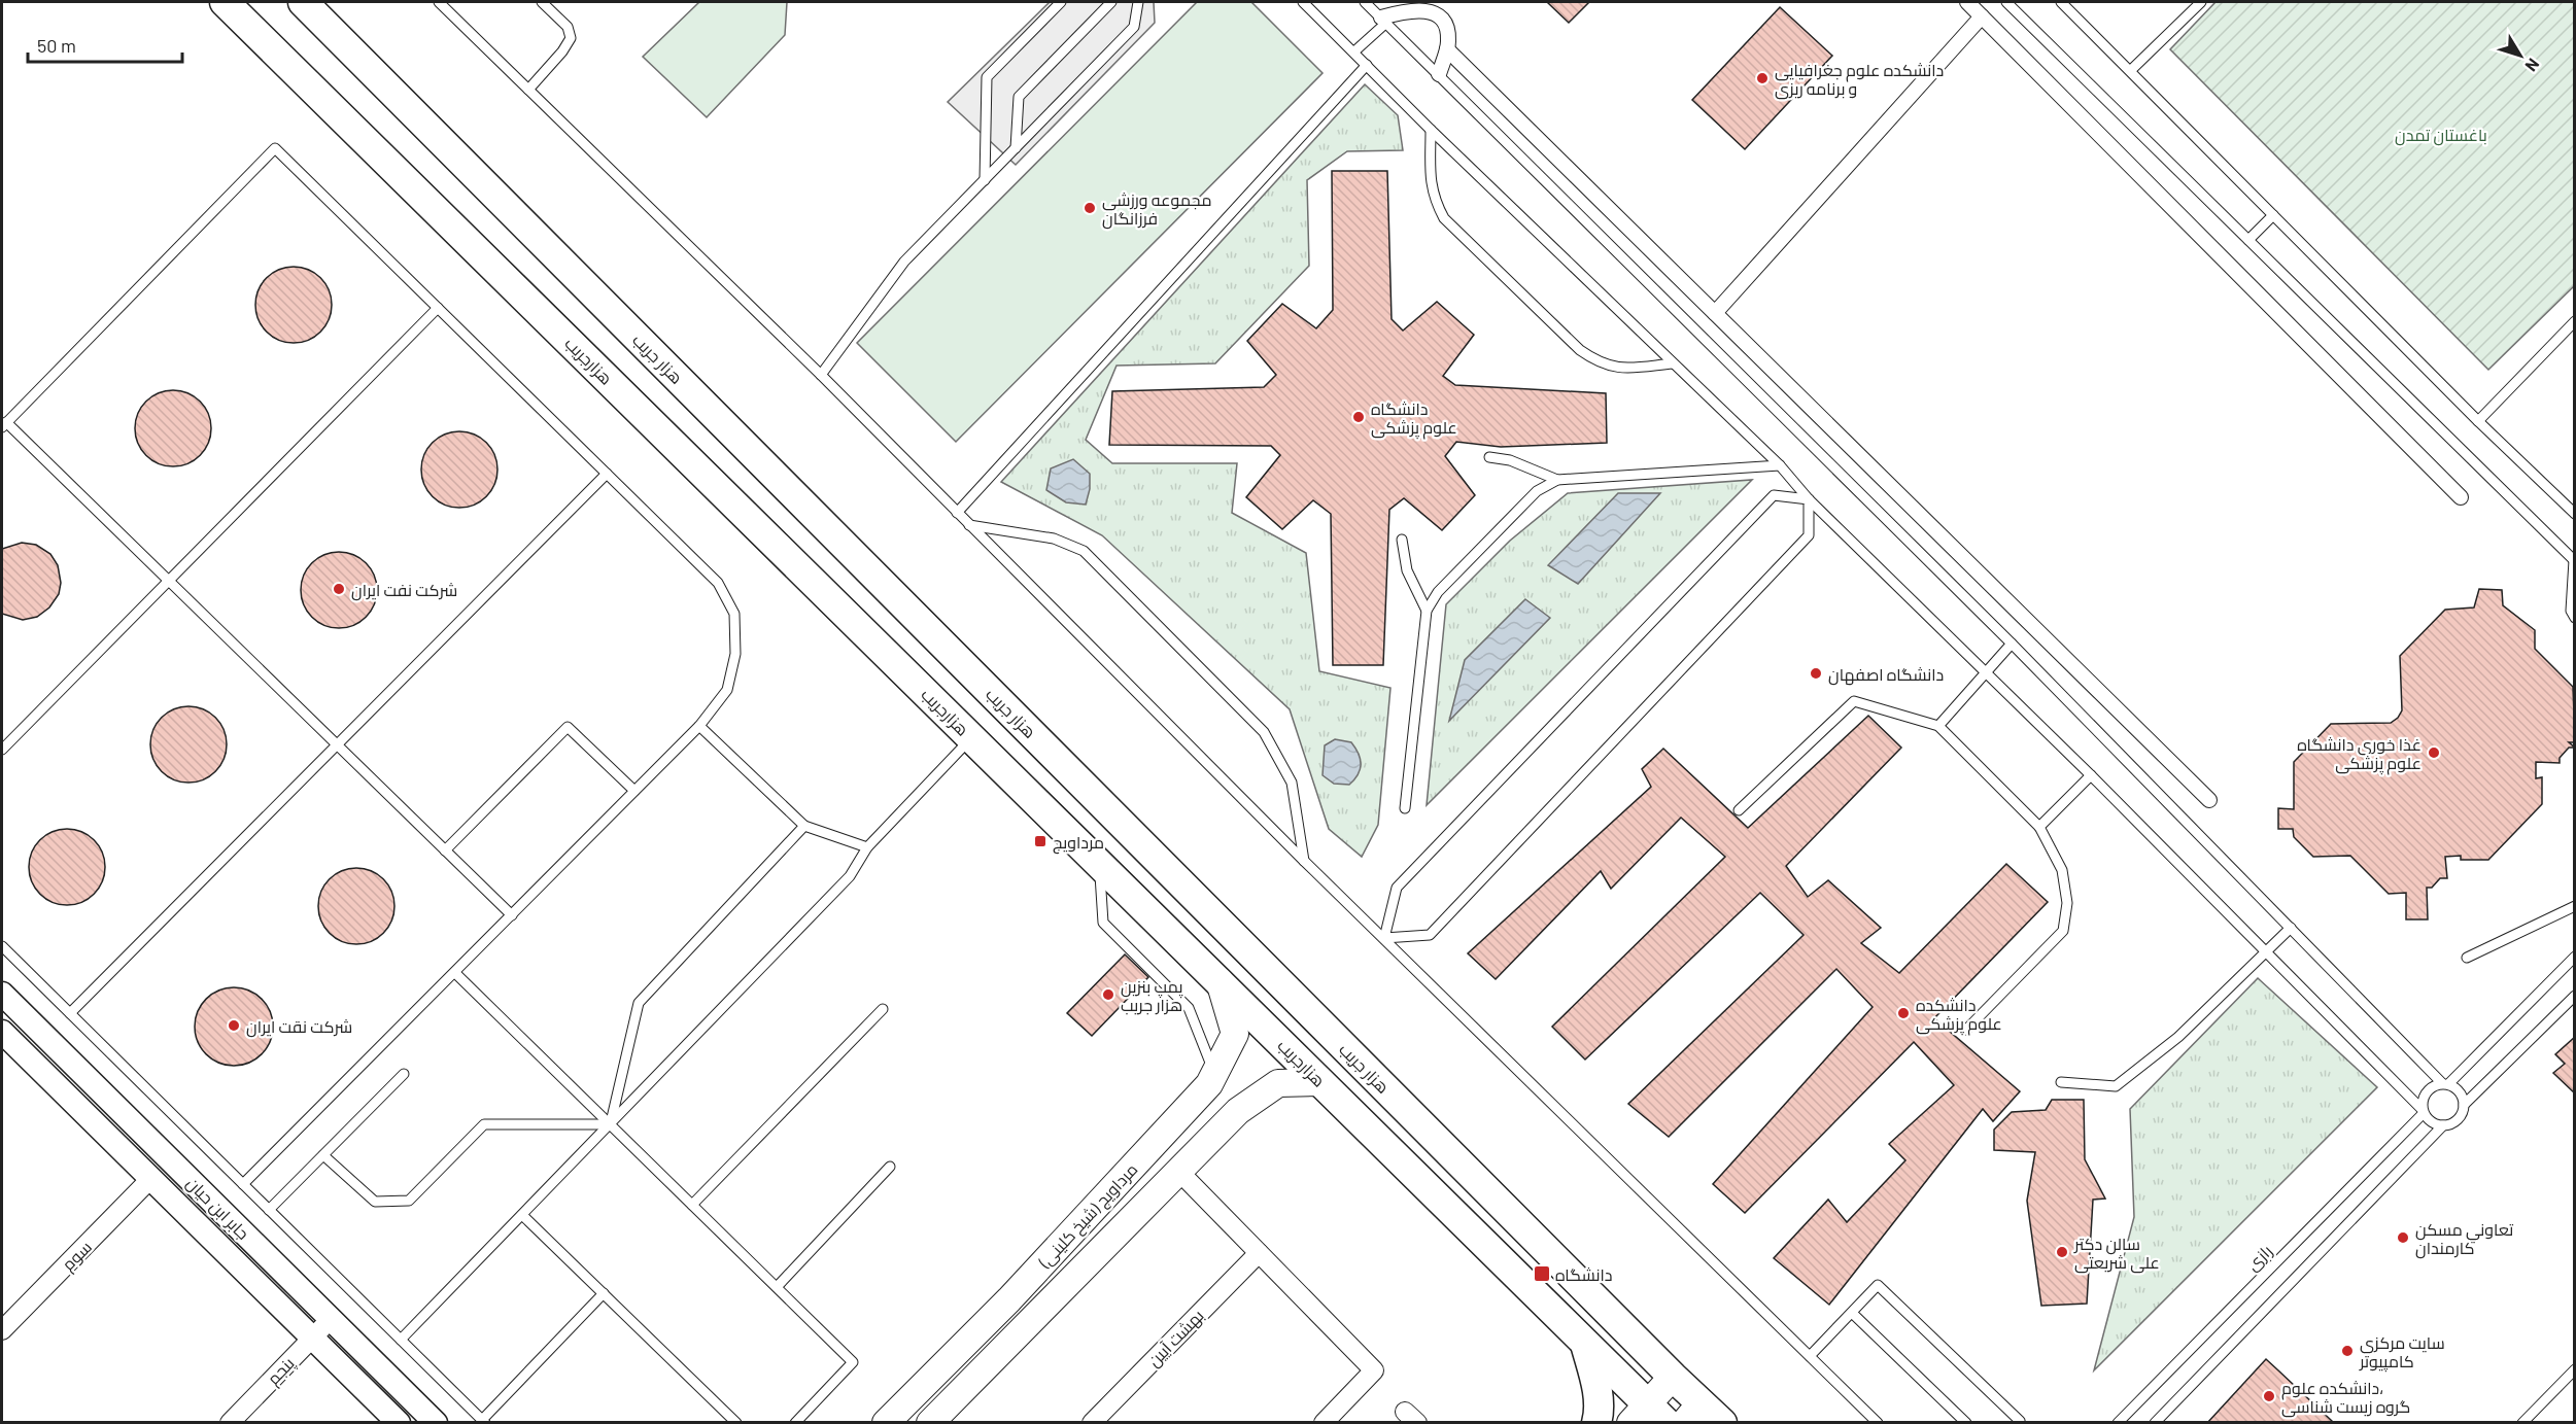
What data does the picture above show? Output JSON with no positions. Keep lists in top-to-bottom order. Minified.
{"streets":{"main road":["هزار جریب","هزارجریب","مرداویج (شیخ کلینی)"],"street":["جابر ابن حیان","سوم","بهشت آیین","پنجم"],"lane":["رازی"]},"crossings":[["هزارجریب","مرداویج (شیخ کلینی)"],["جابر ابن حیان","سوم"],["جابر ابن حیان","پنجم"]],"parks":["باغستان تمدن"],"places":{"other":["دانشکده علوم جغرافیایی و برنامه ریزی","مجموعه ورزشی فرزانگان","دانشگاه علوم پزشکی","شرکت نفت ایران","دانشگاه اصفهان","غذا خوری دانشگاه علوم پزشکی","پمپ بنزین هزار جریب","دانشکده علوم پزشکی","شرکت نقت ایران","تعاوني مسکن کارمندان","سالن دکتر علی شریعتی","سايت مرکزي کامپيوتر","دانشکده علوم، گروه زیست شناسی"],"transit":["مرداویج","دانشگاه"]},"scale_bar":"50 m","north":"bottom right"}
